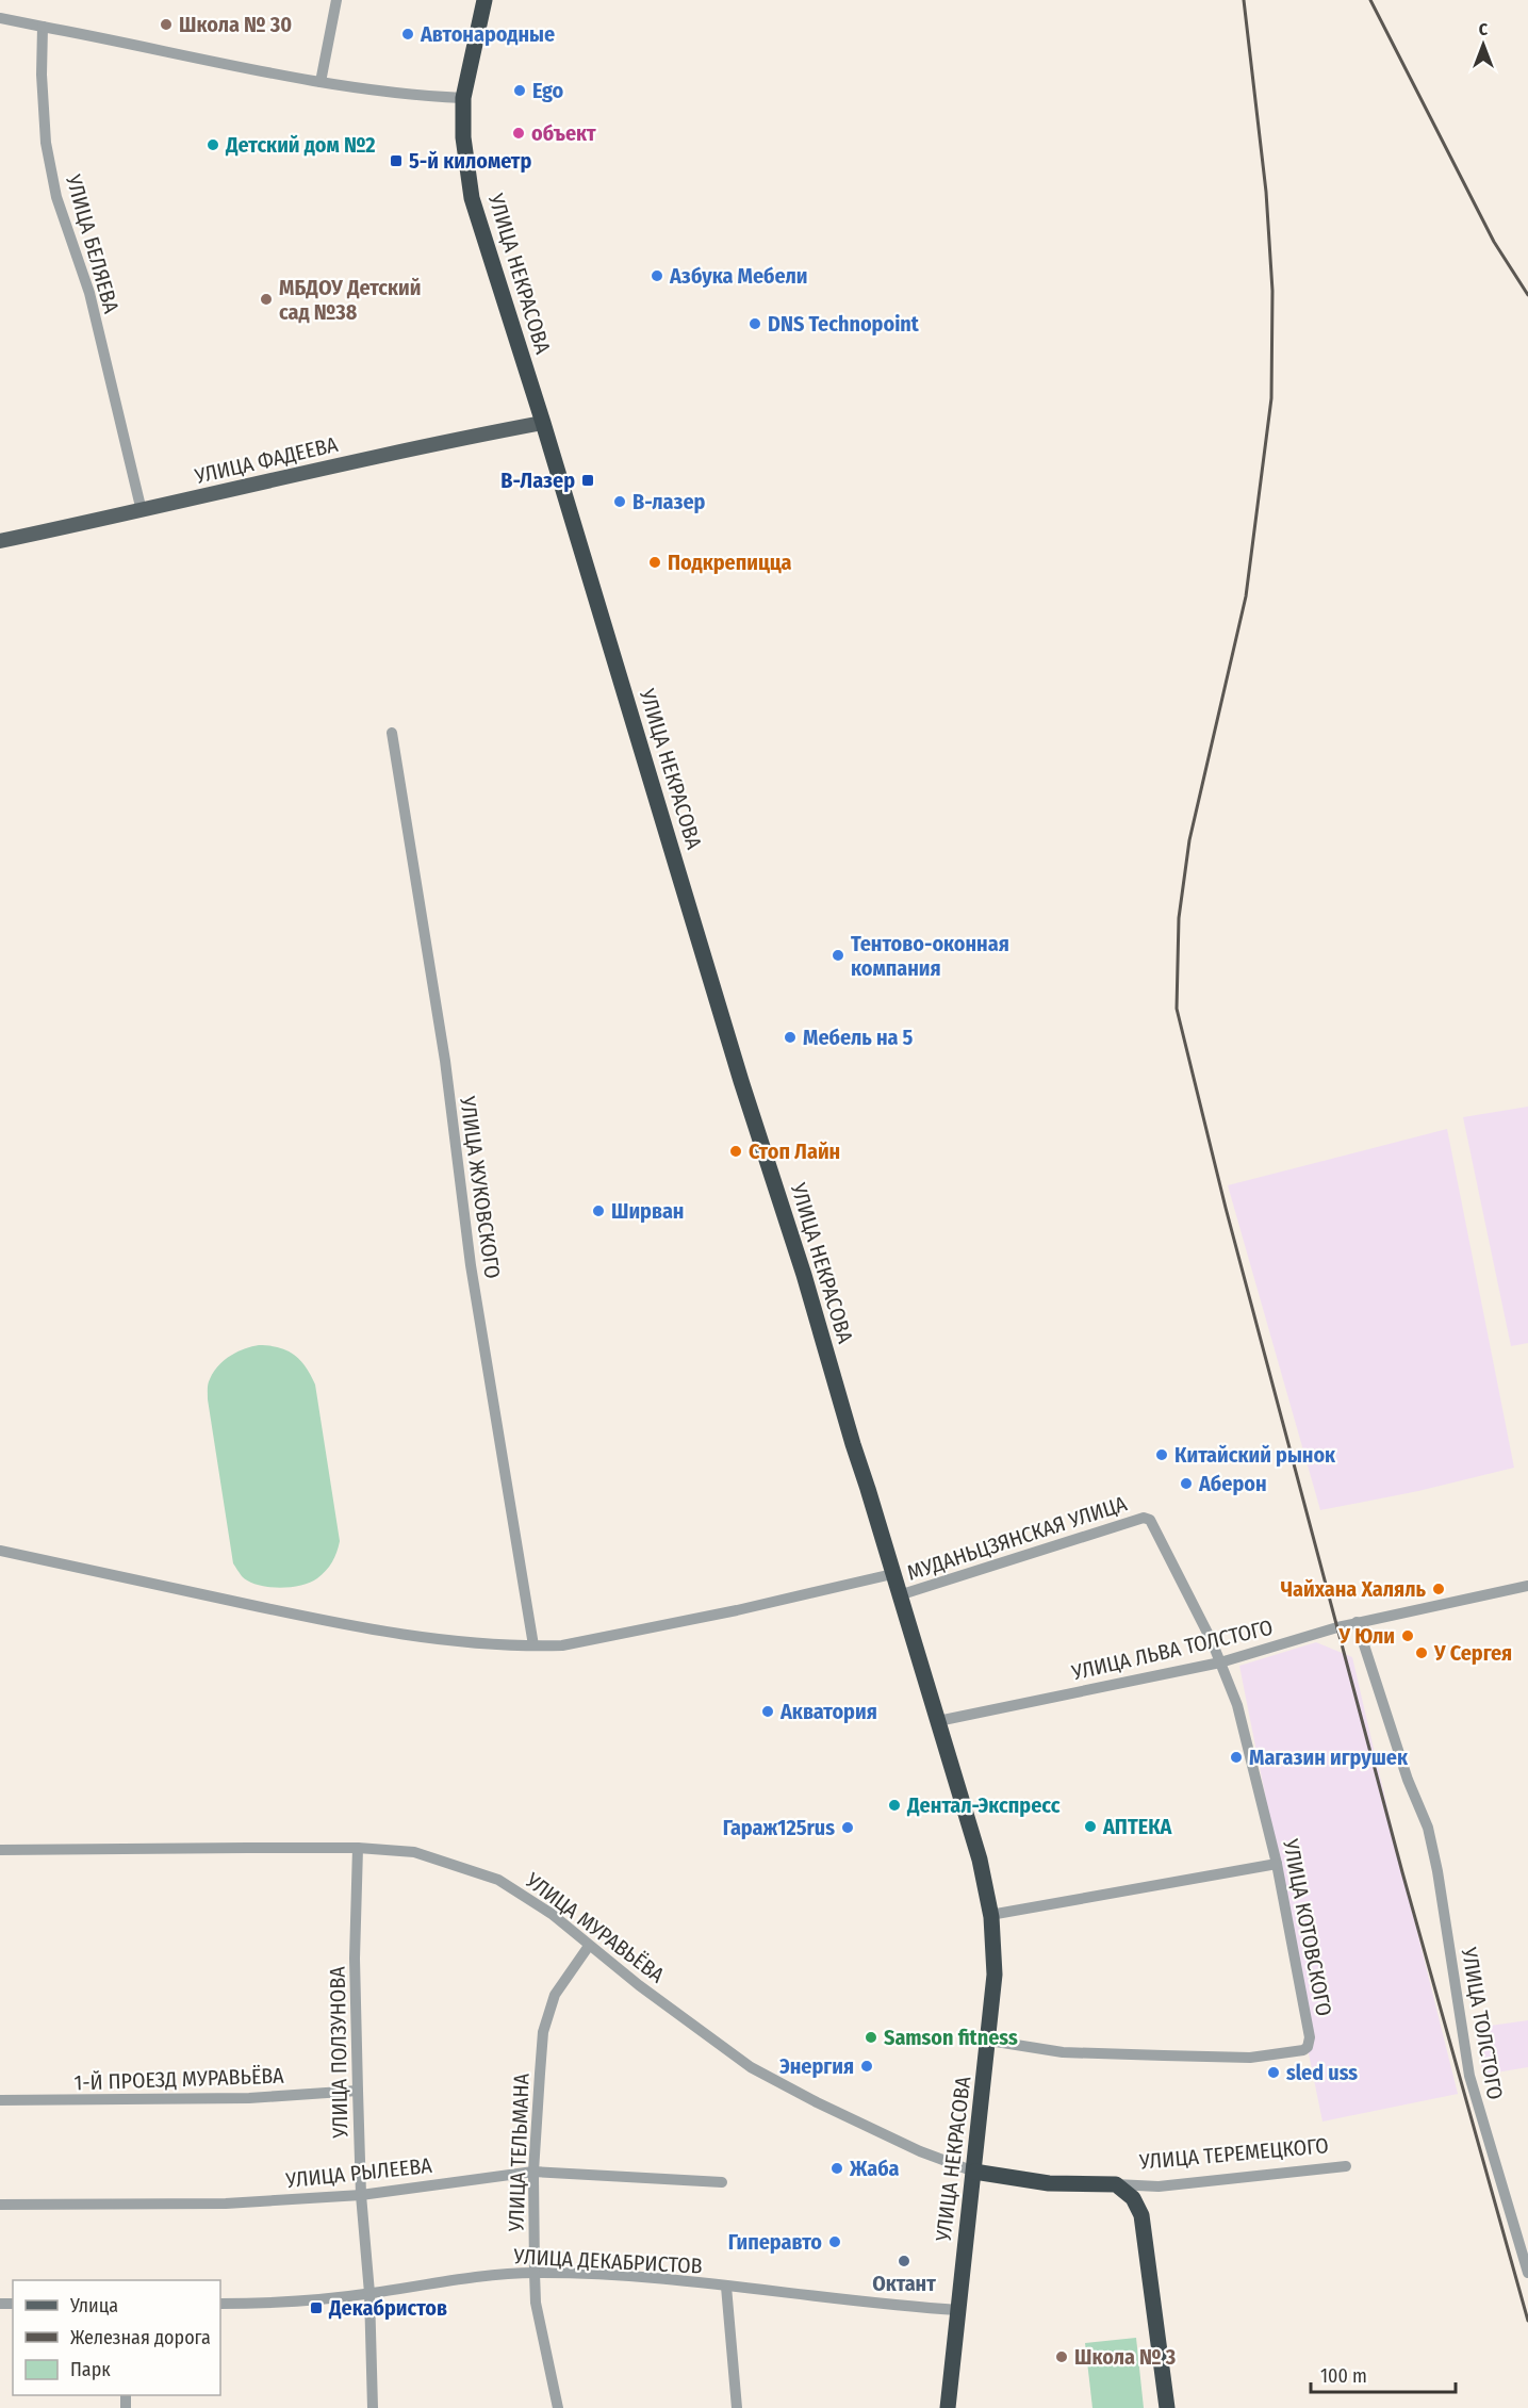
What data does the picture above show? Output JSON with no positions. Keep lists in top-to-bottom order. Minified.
{"streets":{"highway":["УЛИЦА НЕКРАСОВА","УЛИЦА ТЕРЕМЕЦКОГО"],"main road":["УЛИЦА ФАДЕЕВА"],"street":["УЛИЦА БЕЛЯЕВА","УЛИЦА ЖУКОВСКОГО","МУДАНЬЦЗЯНСКАЯ УЛИЦА","УЛИЦА ЛЬВА ТОЛСТОГО","УЛИЦА МУРАВЬЁВА","УЛИЦА КОТОВСКОГО","УЛИЦА ТОЛСТОГО","УЛИЦА ПОЛЗУНОВА","1-Й ПРОЕЗД МУРАВЬЁВА","УЛИЦА ТЕЛЬМАНА","УЛИЦА РЫЛЕЕВА","УЛИЦА ДЕКАБРИСТОВ"]},"crossings":[["УЛИЦА БЕЛЯЕВА","УЛИЦА ФАДЕЕВА"],["УЛИЦА НЕКРАСОВА","УЛИЦА ФАДЕЕВА"],["УЛИЦА НЕКРАСОВА","МУДАНЬЦЗЯНСКАЯ УЛИЦА"],["УЛИЦА НЕКРАСОВА","УЛИЦА ЛЬВА ТОЛСТОГО"],["УЛИЦА НЕКРАСОВА","УЛИЦА МУРАВЬЁВА"],["УЛИЦА НЕКРАСОВА","УЛИЦА КОТОВСКОГО"],["УЛИЦА НЕКРАСОВА","УЛИЦА ТЕРЕМЕЦКОГО"],["УЛИЦА НЕКРАСОВА","УЛИЦА ДЕКАБРИСТОВ"],["МУДАНЬЦЗЯНСКАЯ УЛИЦА","УЛИЦА КОТОВСКОГО"],["УЛИЦА ЛЬВА ТОЛСТОГО","УЛИЦА КОТОВСКОГО"],["УЛИЦА ЛЬВА ТОЛСТОГО","УЛИЦА ТОЛСТОГО"],["УЛИЦА МУРАВЬЁВА","УЛИЦА ПОЛЗУНОВА"],["УЛИЦА МУРАВЬЁВА","УЛИЦА ТЕЛЬМАНА"],["УЛИЦА МУРАВЬЁВА","УЛИЦА ТЕРЕМЕЦКОГО"],["УЛИЦА ПОЛЗУНОВА","1-Й ПРОЕЗД МУРАВЬЁВА"],["УЛИЦА ПОЛЗУНОВА","УЛИЦА РЫЛЕЕВА"],["УЛИЦА ПОЛЗУНОВА","УЛИЦА ДЕКАБРИСТОВ"],["УЛИЦА ТЕЛЬМАНА","УЛИЦА РЫЛЕЕВА"],["УЛИЦА ТЕЛЬМАНА","УЛИЦА ДЕКАБРИСТОВ"]],"places":{"other":["Школа № 30","Автонародные","Ego","объект","Детский дом №2","Азбука Мебели","МБДОУ Детский сад №38","DNS Technopoint","В-лазер","Подкрепицца","Тентово-оконная компания","Мебель на 5","Стоп Лайн","Ширван","Китайский рынок","Аберон","Чайхана Халяль","У Юли","У Сергея","Акватория","Магазин игрушек","Дентал-Экспресс","АПТЕКА","Гараж125rus","Samson fitness","Энергия","sled uss","Жаба","Гиперавто","Октант","Школа № 3"],"transit":["5-й километр","В-Лазер","Декабристов"]},"legend":["Улица","Железная дорога","Парк"],"scale_bar":"100 m","north":"top"}
